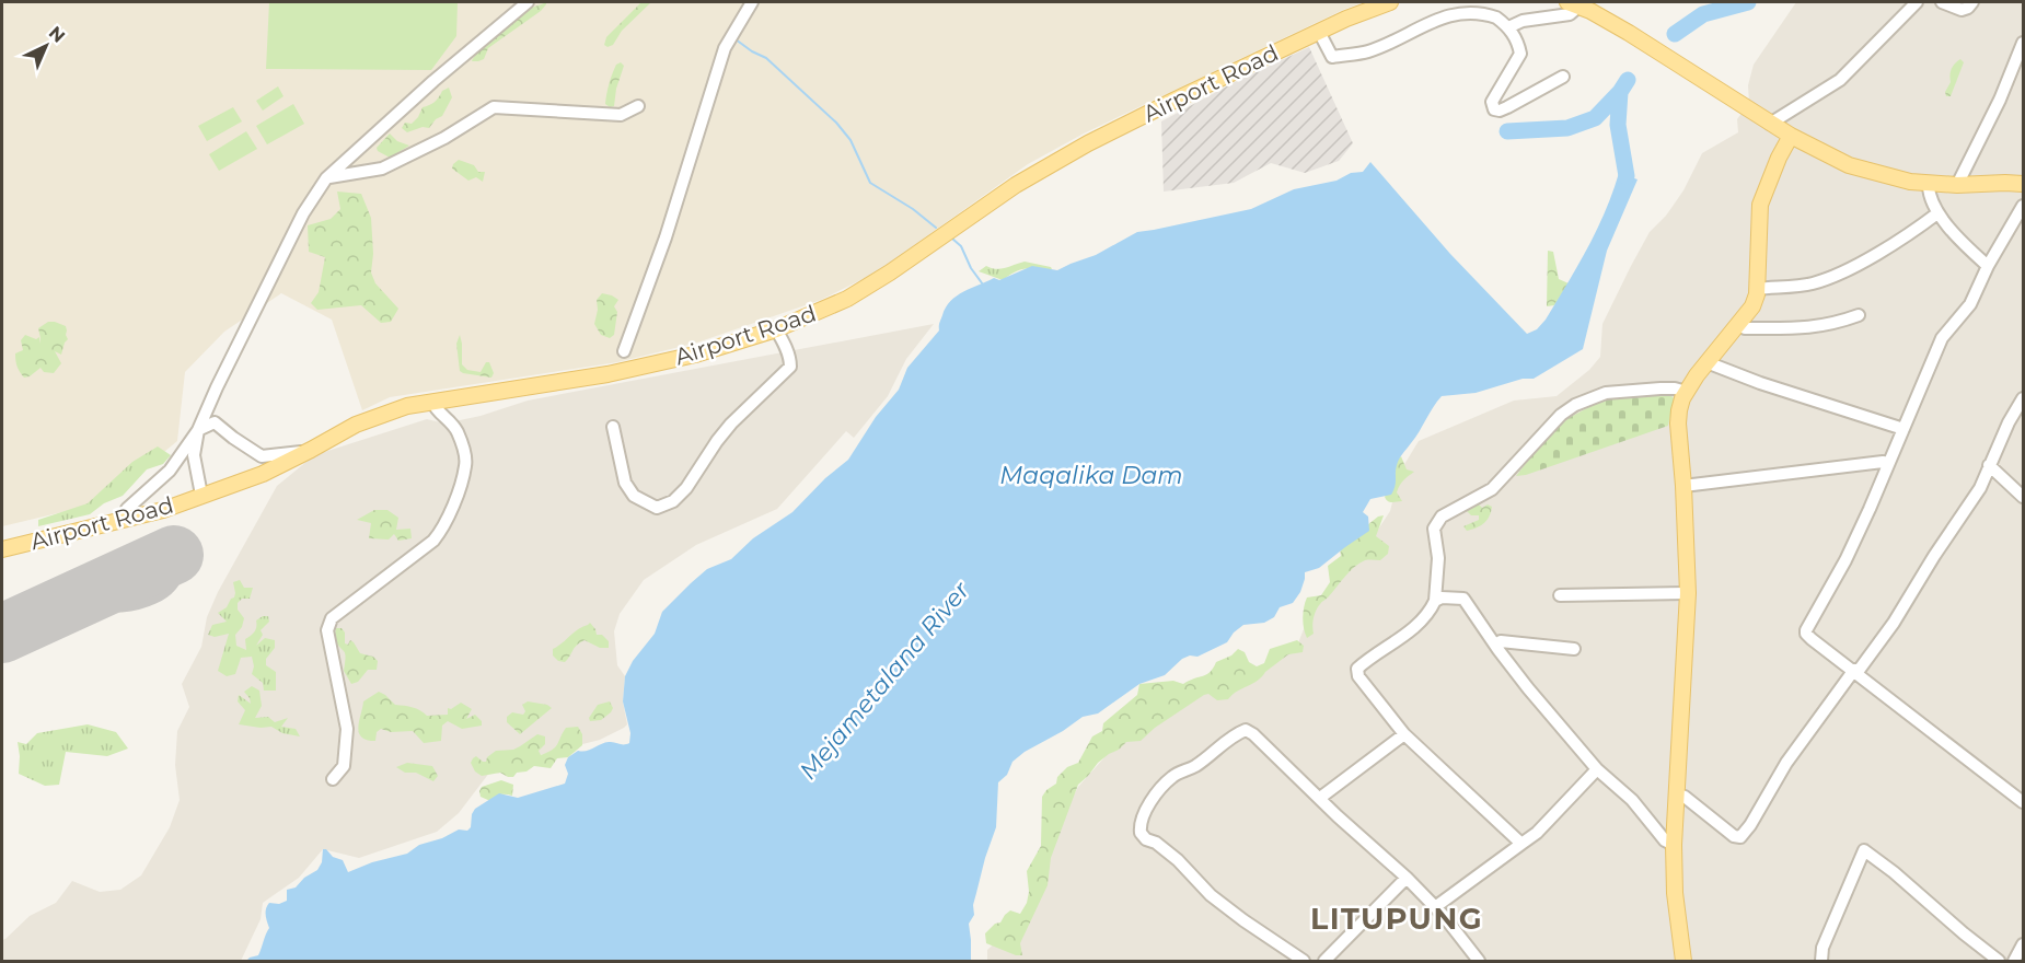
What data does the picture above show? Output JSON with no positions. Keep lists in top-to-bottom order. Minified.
{"streets":{"main road":["Airport Road"]},"districts":["LITUPUNG"],"water":["Maqalika Dam","Mejametalana River"],"north":"top right"}
